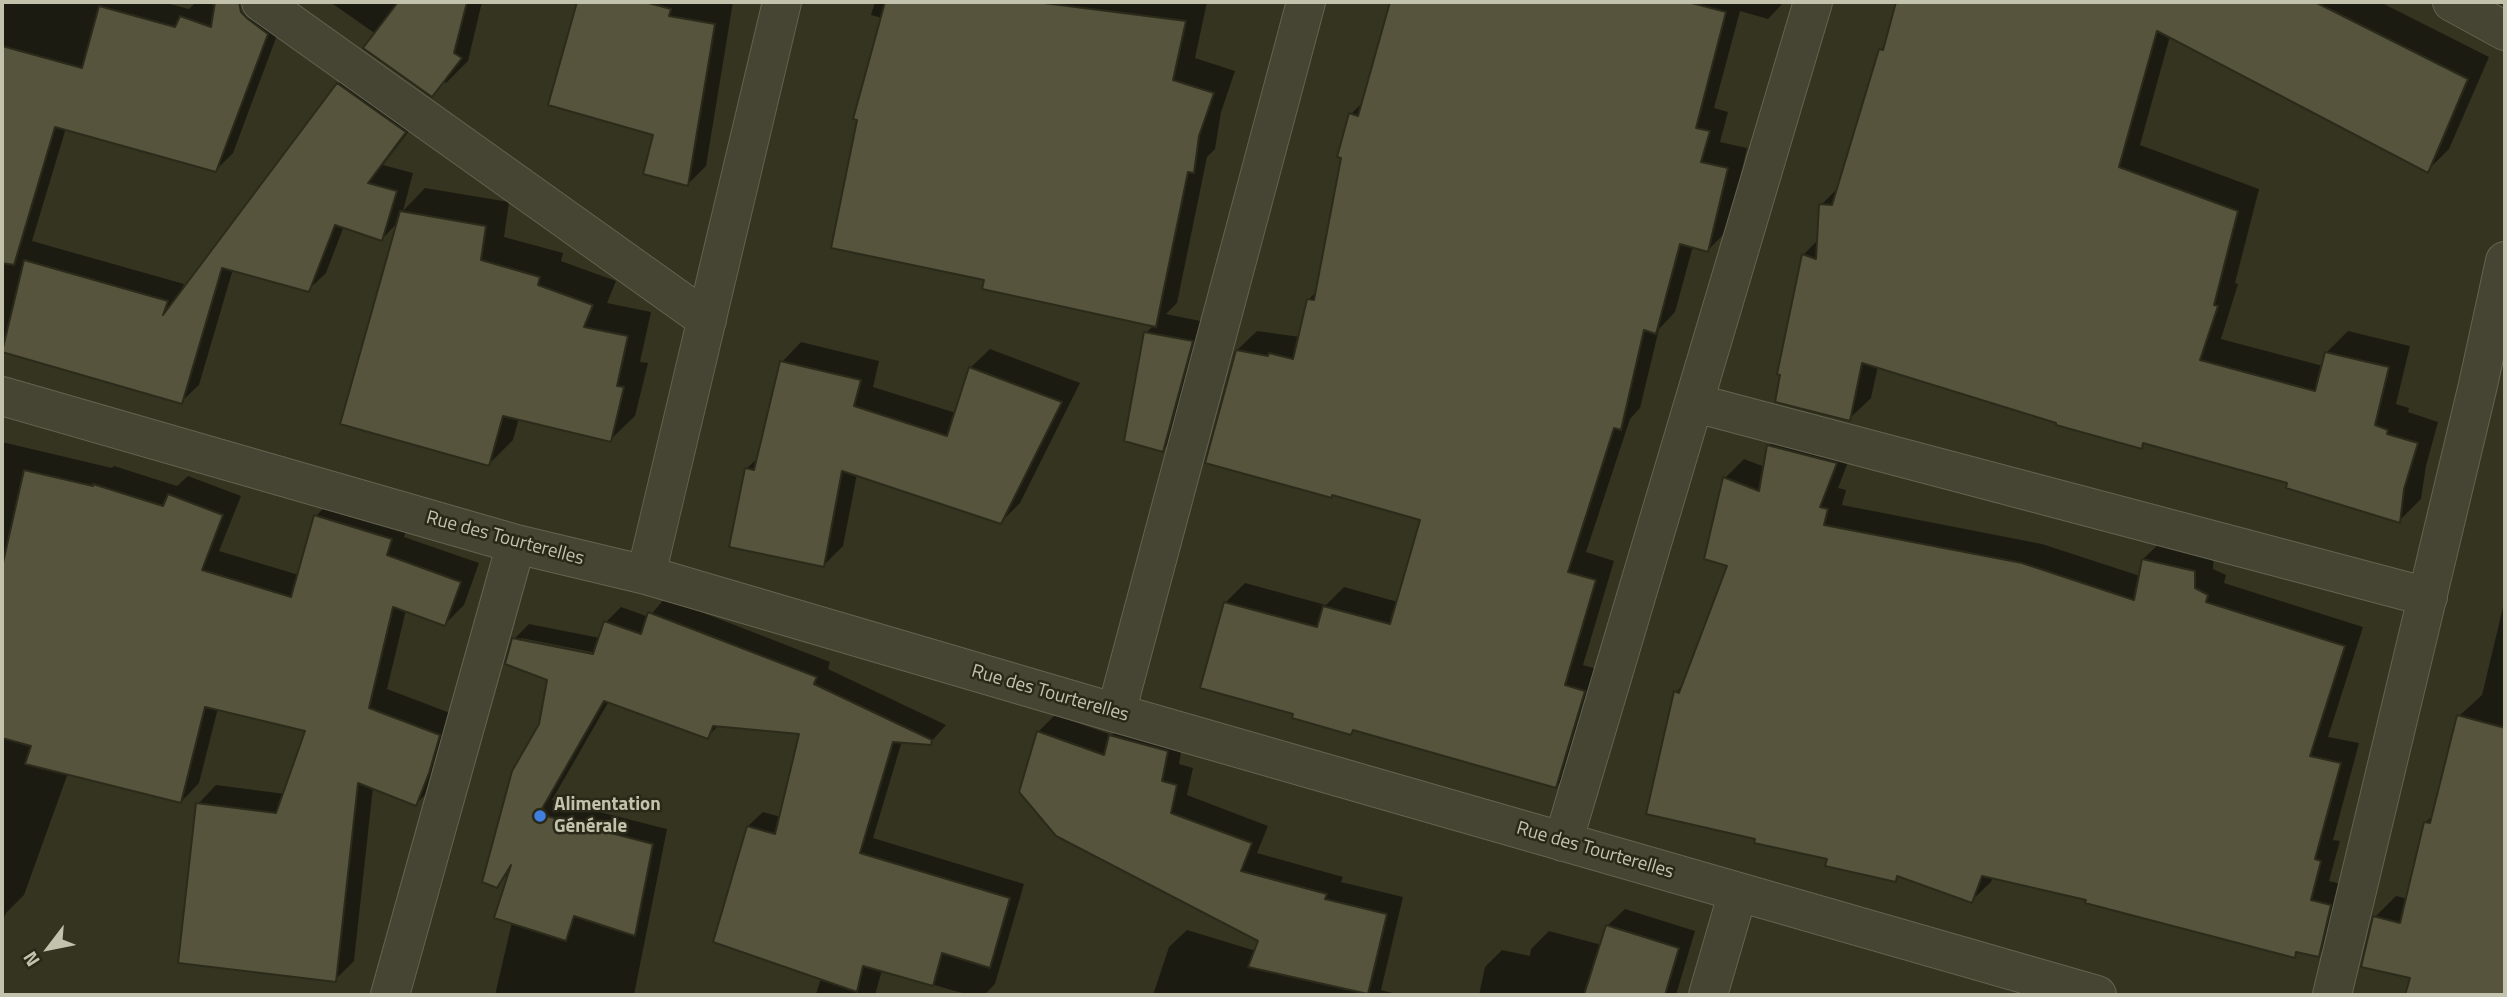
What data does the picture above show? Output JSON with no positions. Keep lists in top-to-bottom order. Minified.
{"streets":{"street":["Rue des Tourterelles"]},"places":["Alimentation Générale"],"north":"bottom left"}
